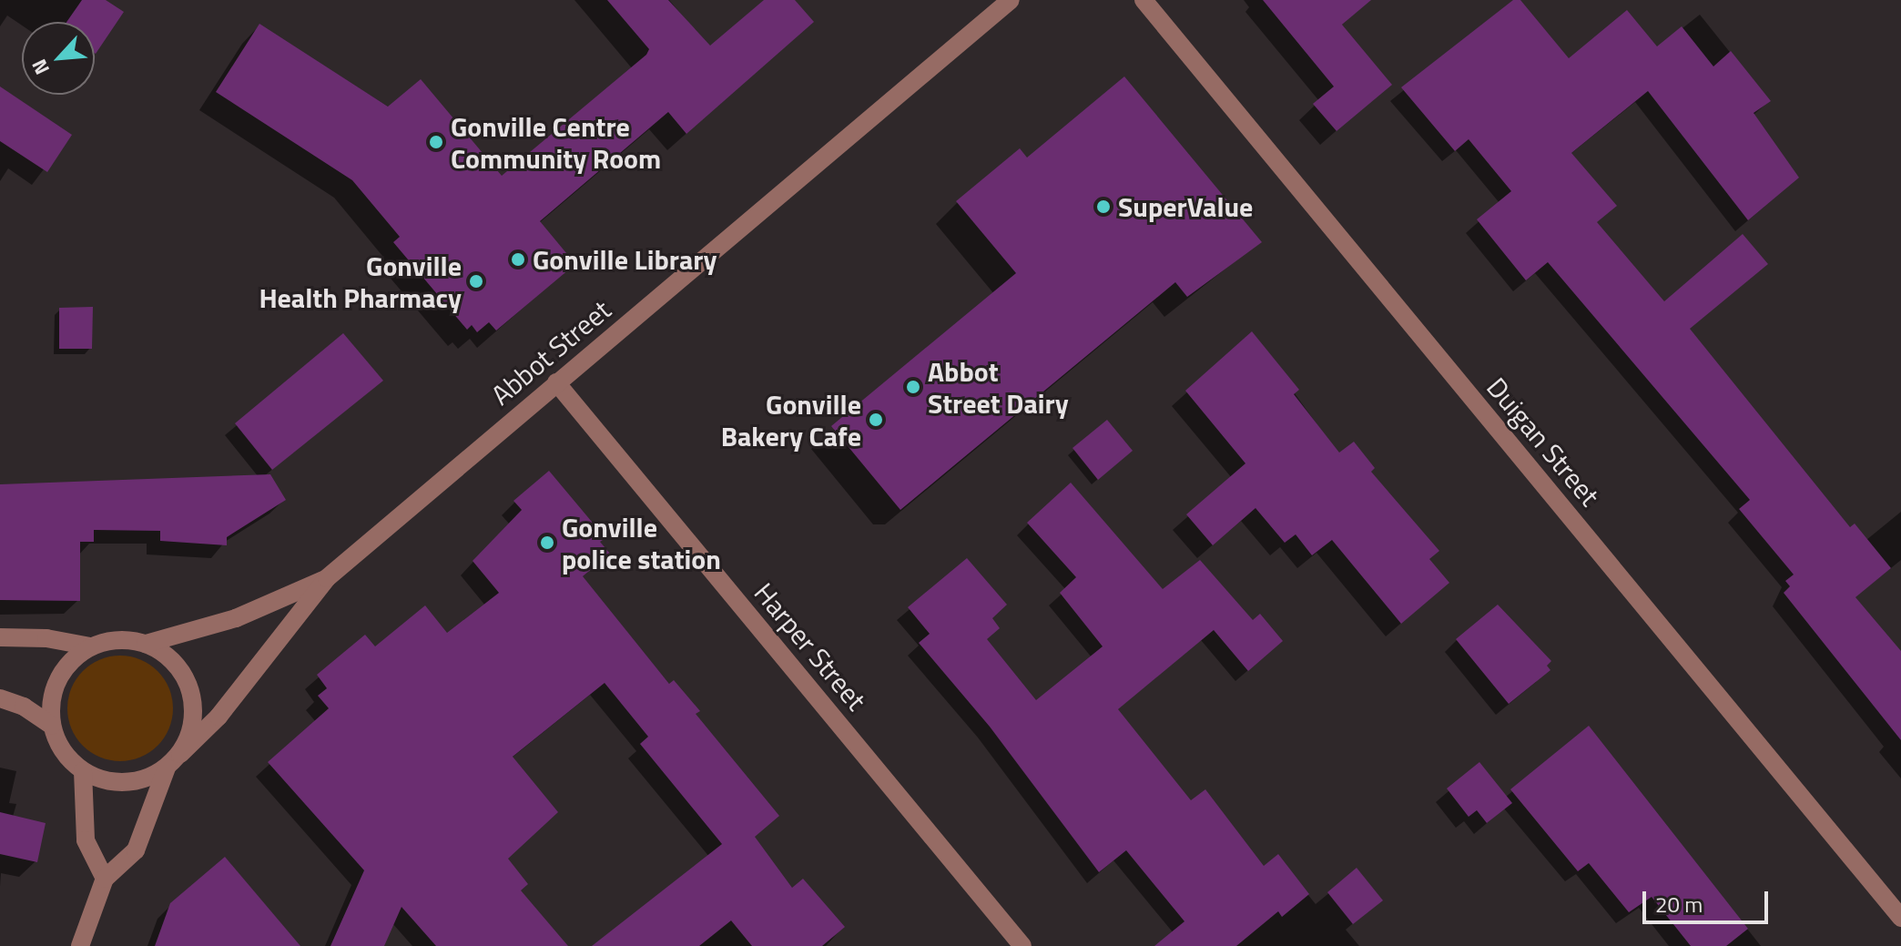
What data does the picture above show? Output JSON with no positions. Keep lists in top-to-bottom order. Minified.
{"streets":{"street":["Abbot Street","Duigan Street","Harper Street"]},"crossings":[["Abbot Street","Harper Street"]],"places":["Gonville Centre Community Room","SuperValue","Gonville Library","Gonville Health Pharmacy","Abbot Street Dairy","Gonville Bakery Cafe","Gonville police station"],"scale_bar":"20 m","north":"bottom left"}
